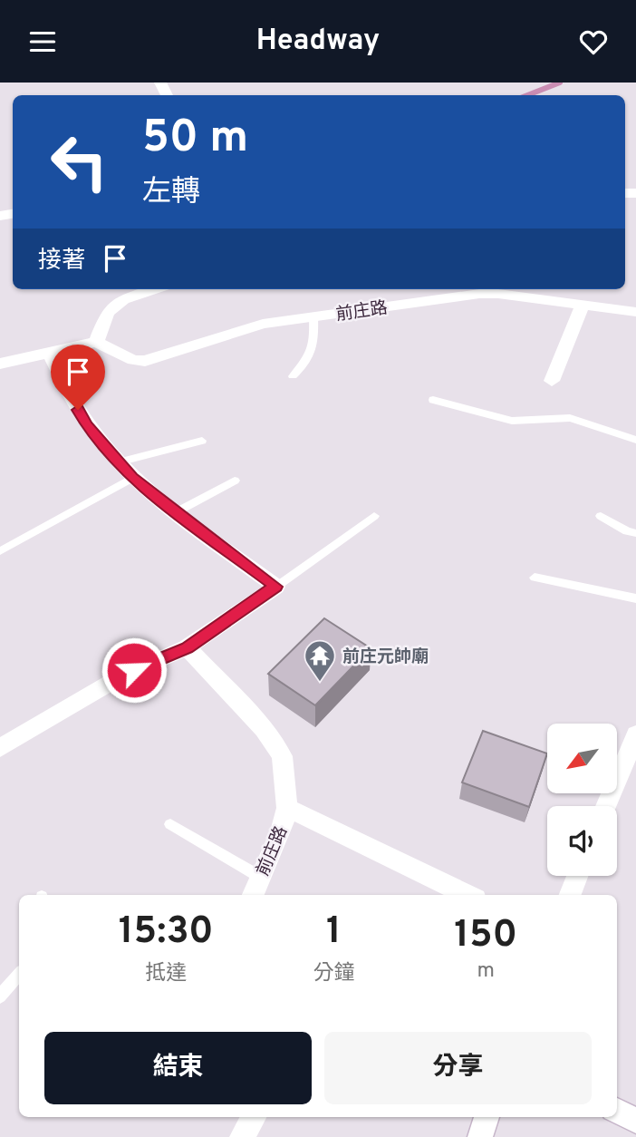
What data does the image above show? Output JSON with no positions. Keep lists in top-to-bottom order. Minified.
{"streets":{"street":["前庄路"]},"places":{"temple":["前庄元帥廟"]},"north":"bottom left","page":{"header":"Headway","turn":["50 m","左轉"],"then":"接著","eta":["15:30","抵達","1","分鐘","150","m"],"buttons":["結束","分享"]}}
